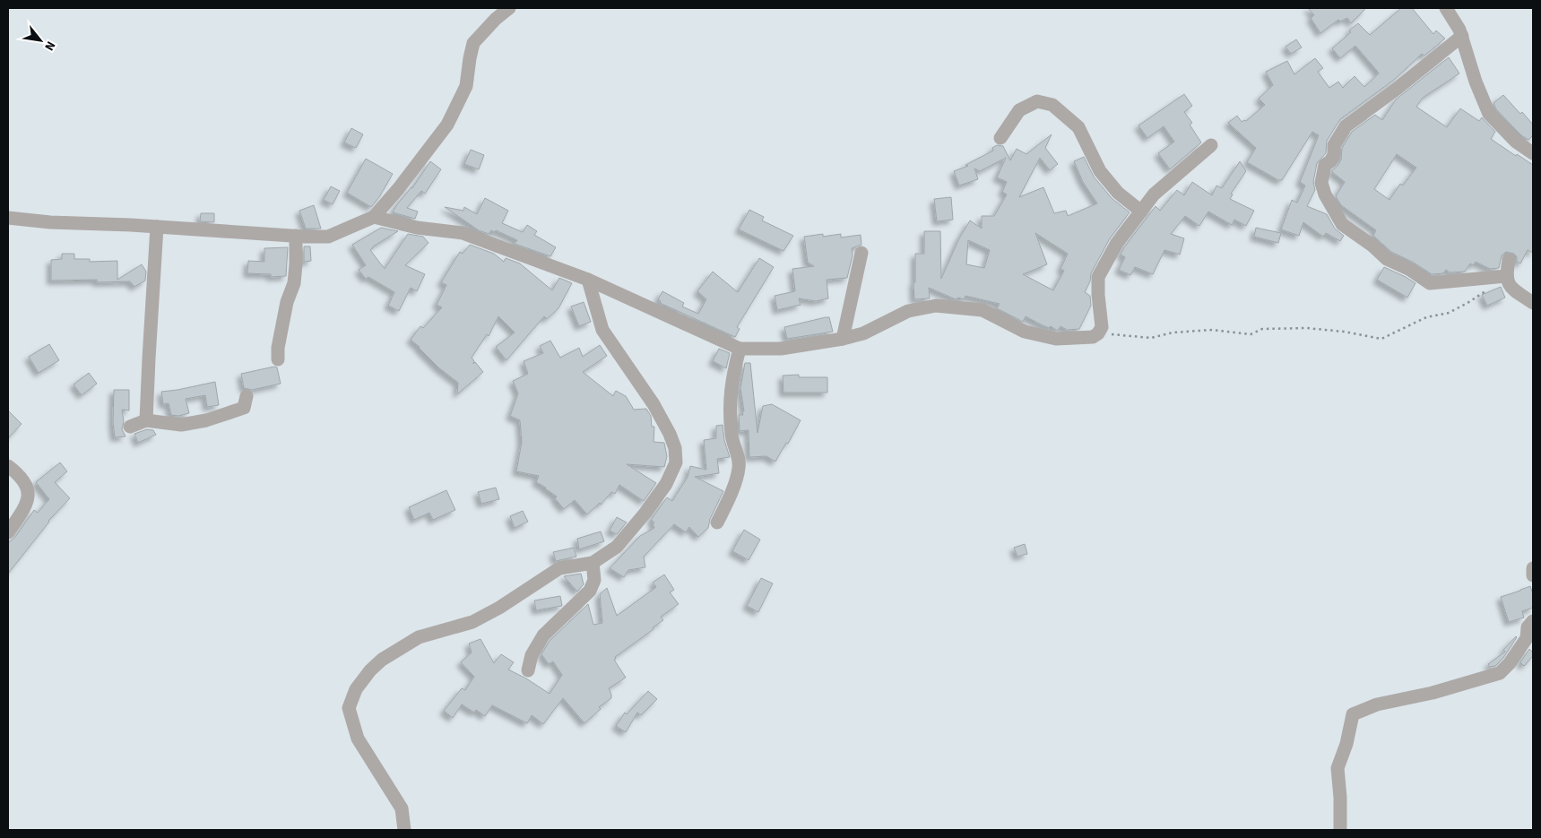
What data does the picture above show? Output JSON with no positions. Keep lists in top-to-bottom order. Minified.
{"north":"bottom right"}
